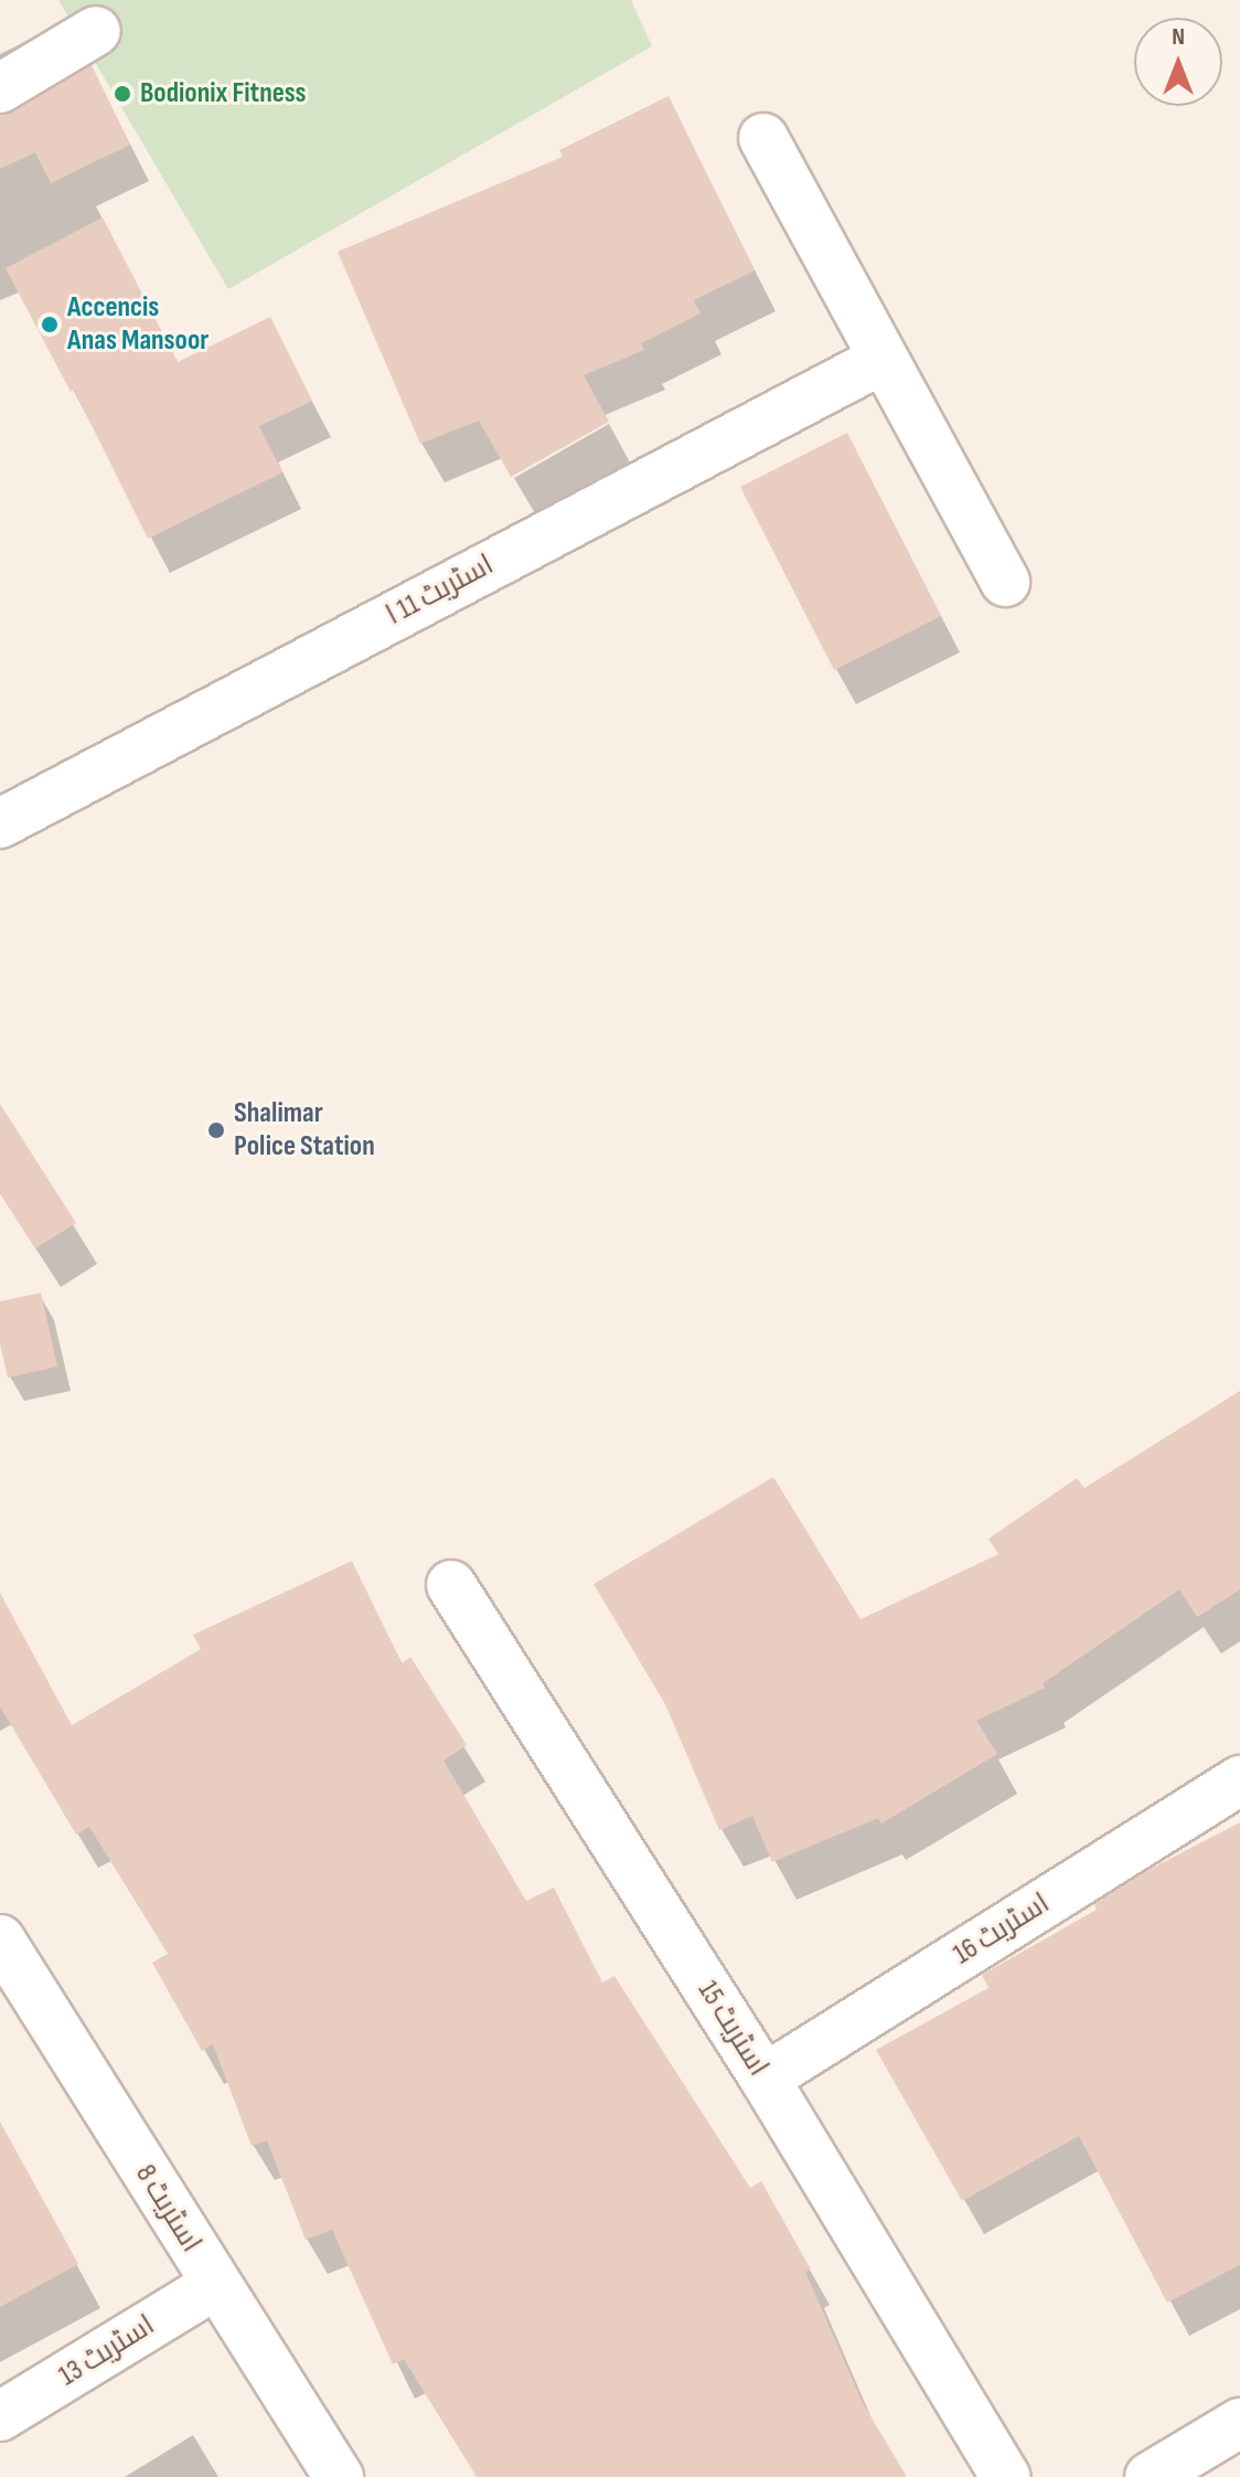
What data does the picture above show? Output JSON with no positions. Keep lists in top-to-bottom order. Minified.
{"streets":{"street":["اسٹریٹ 11 ا","اسٹریٹ 16","اسٹریٹ 15","اسٹریٹ 8","اسٹریٹ 13"]},"crossings":[["اسٹریٹ 16","اسٹریٹ 15"],["اسٹریٹ 8","اسٹریٹ 13"]],"places":["Bodionix Fitness","Accencis Anas Mansoor","Shalimar Police Station"],"north":"top"}
